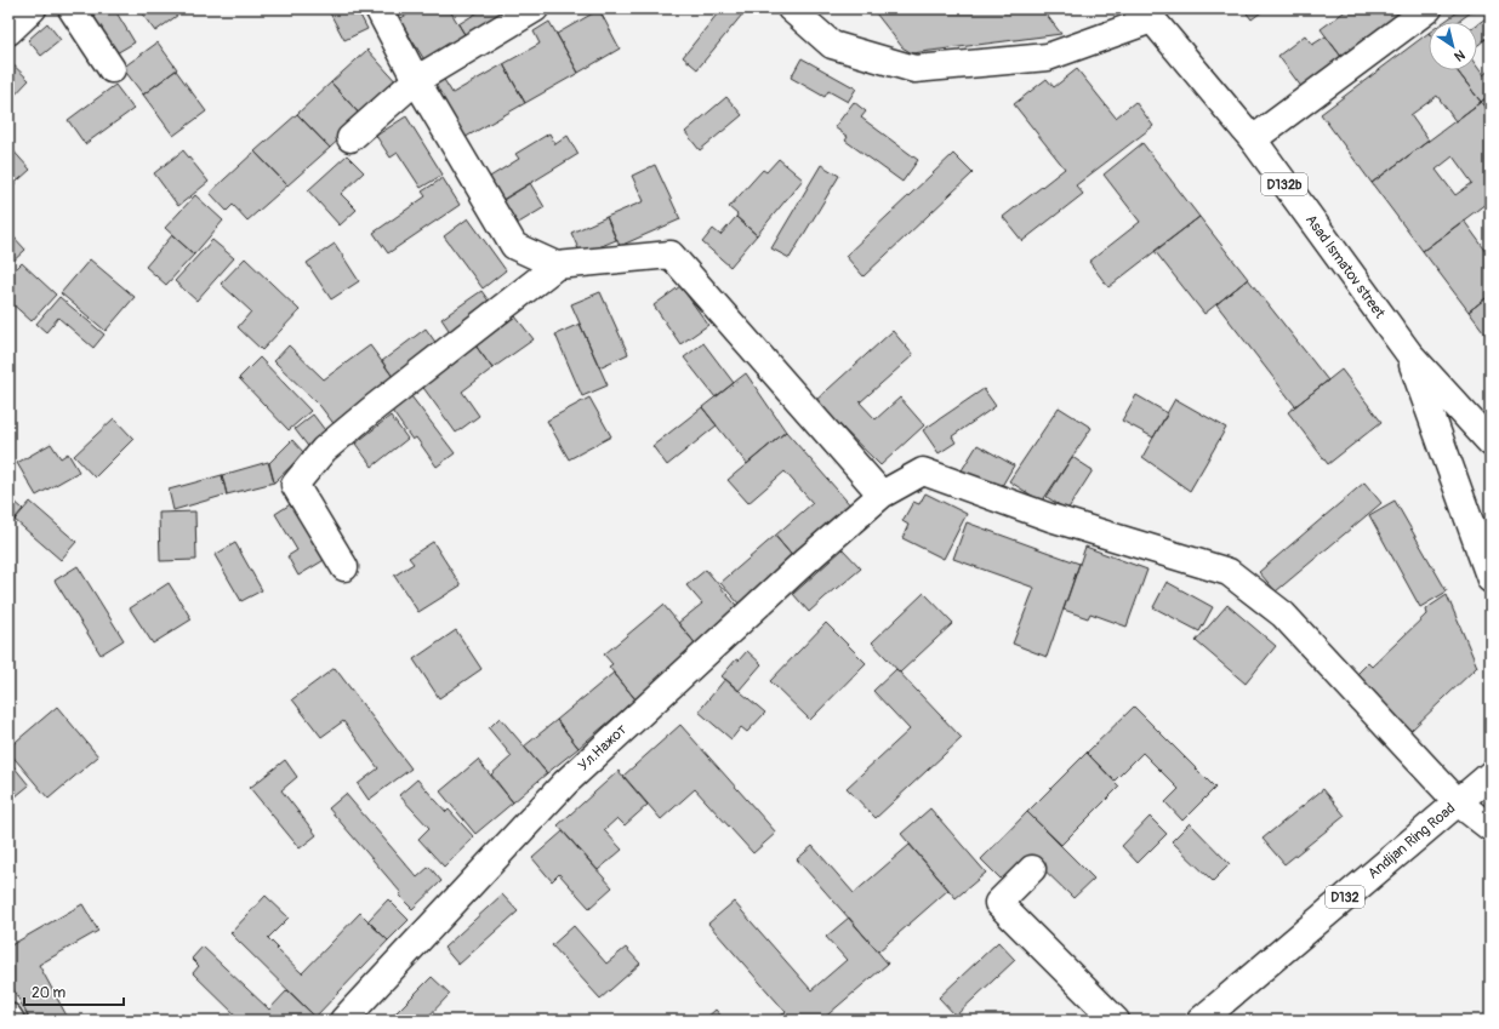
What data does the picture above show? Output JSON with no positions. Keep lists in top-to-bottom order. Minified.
{"streets":{"main road":["D132b","Asad Ismatov street","Ул.Нажот","Andijan Ring Road","D132"]},"crossings":[["Ул.Нажот","Andijan Ring Road"]],"scale_bar":"20 m","north":"bottom right"}
